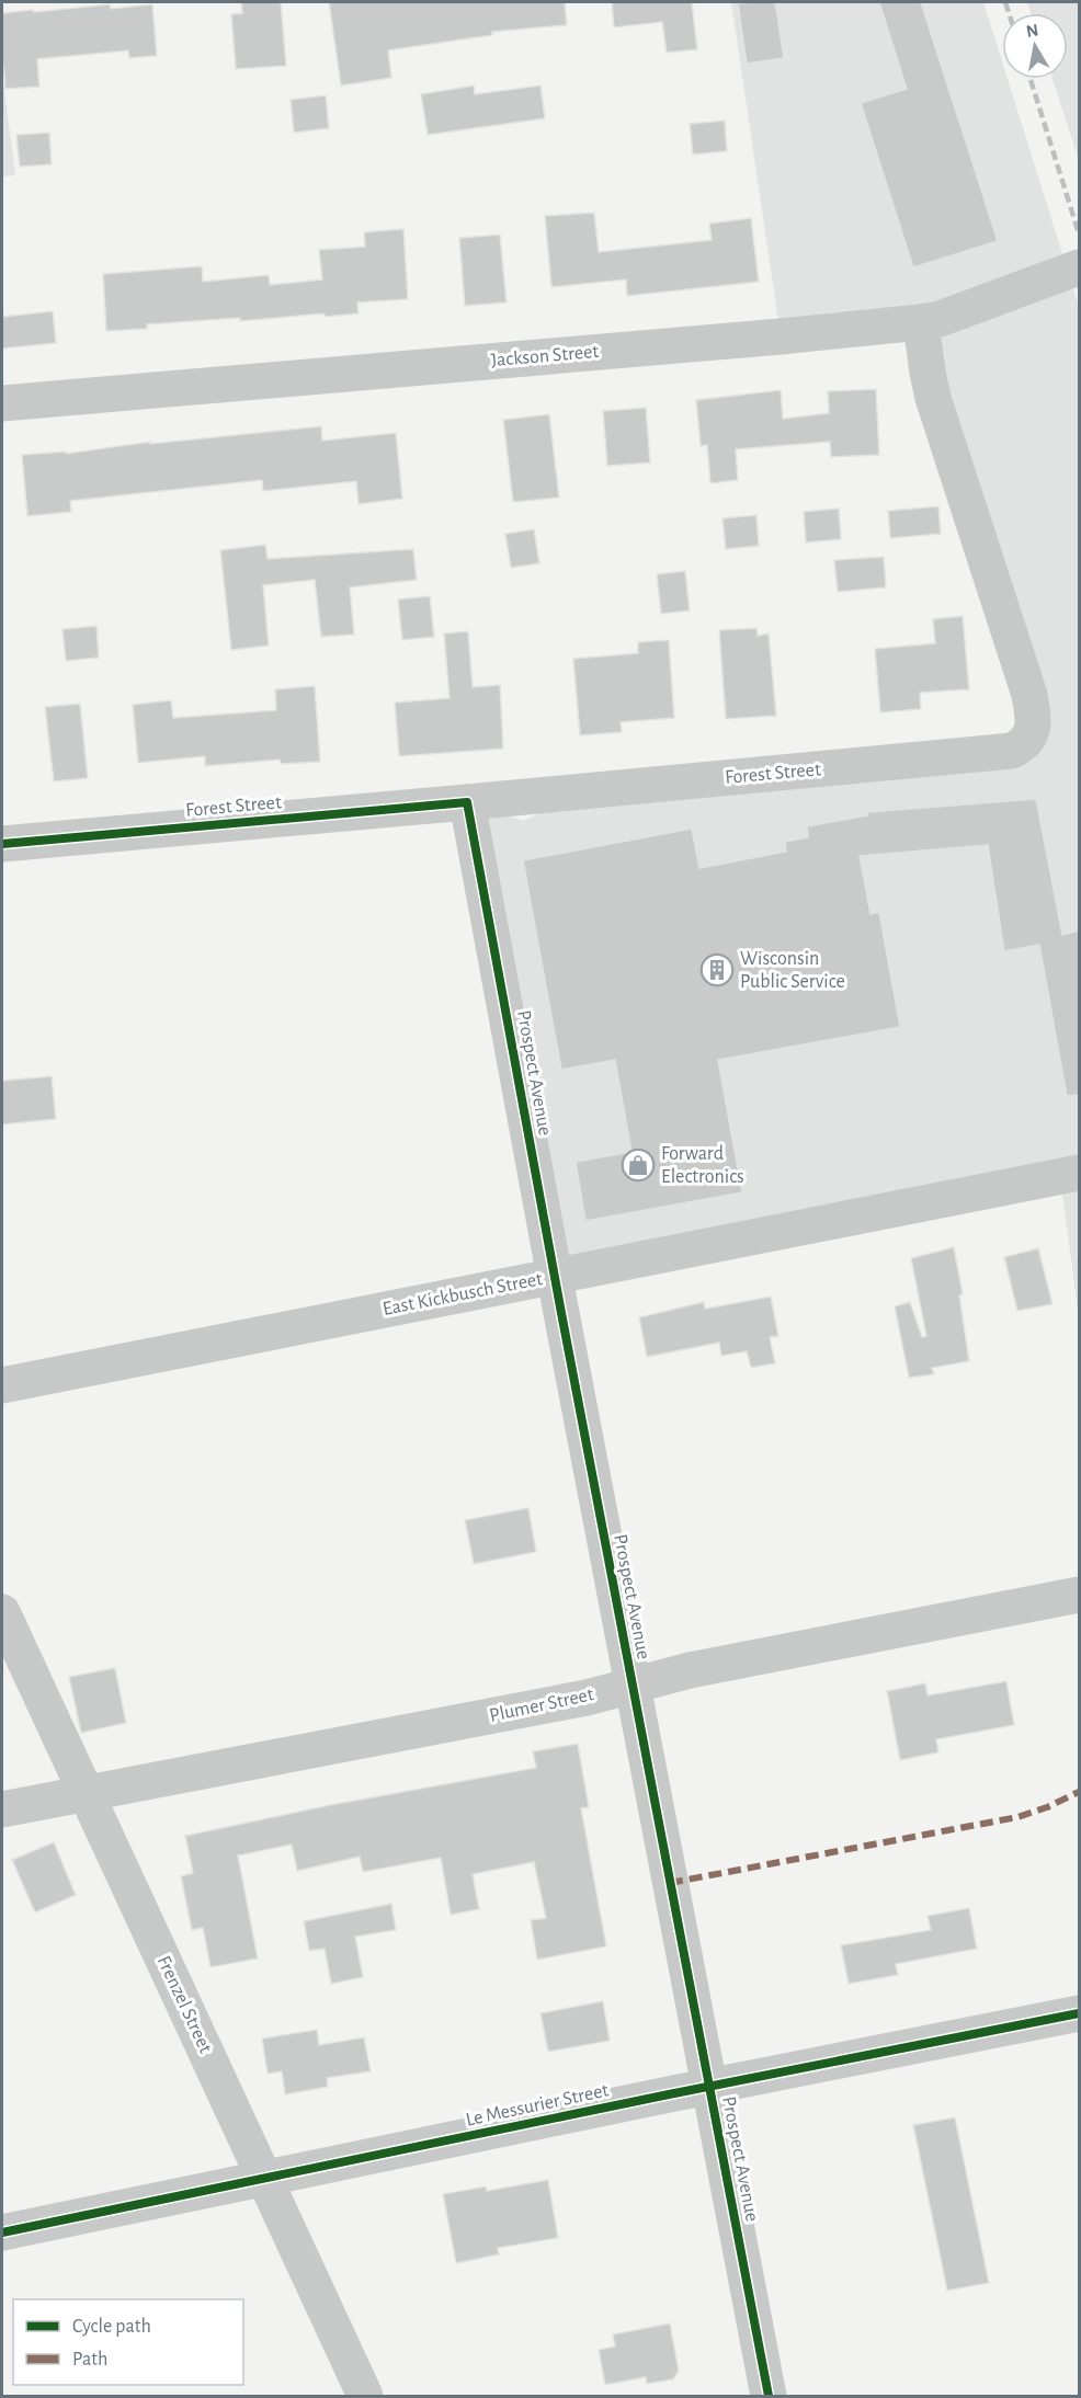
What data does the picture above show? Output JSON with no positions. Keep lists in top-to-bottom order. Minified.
{"streets":{"street":["Jackson Street","Forest Street","Prospect Avenue","East Kickbusch Street","Plumer Street","Frenzel Street","Le Messurier Street"]},"crossings":[["Jackson Street","Forest Street"],["Forest Street","Prospect Avenue"],["Prospect Avenue","East Kickbusch Street"],["Prospect Avenue","Plumer Street"],["Prospect Avenue","Le Messurier Street"],["Plumer Street","Frenzel Street"],["Frenzel Street","Le Messurier Street"]],"places":{"building":["Wisconsin Public Service"],"shop":["Forward Electronics"]},"legend":["Cycle path","Path"],"north":"top"}
